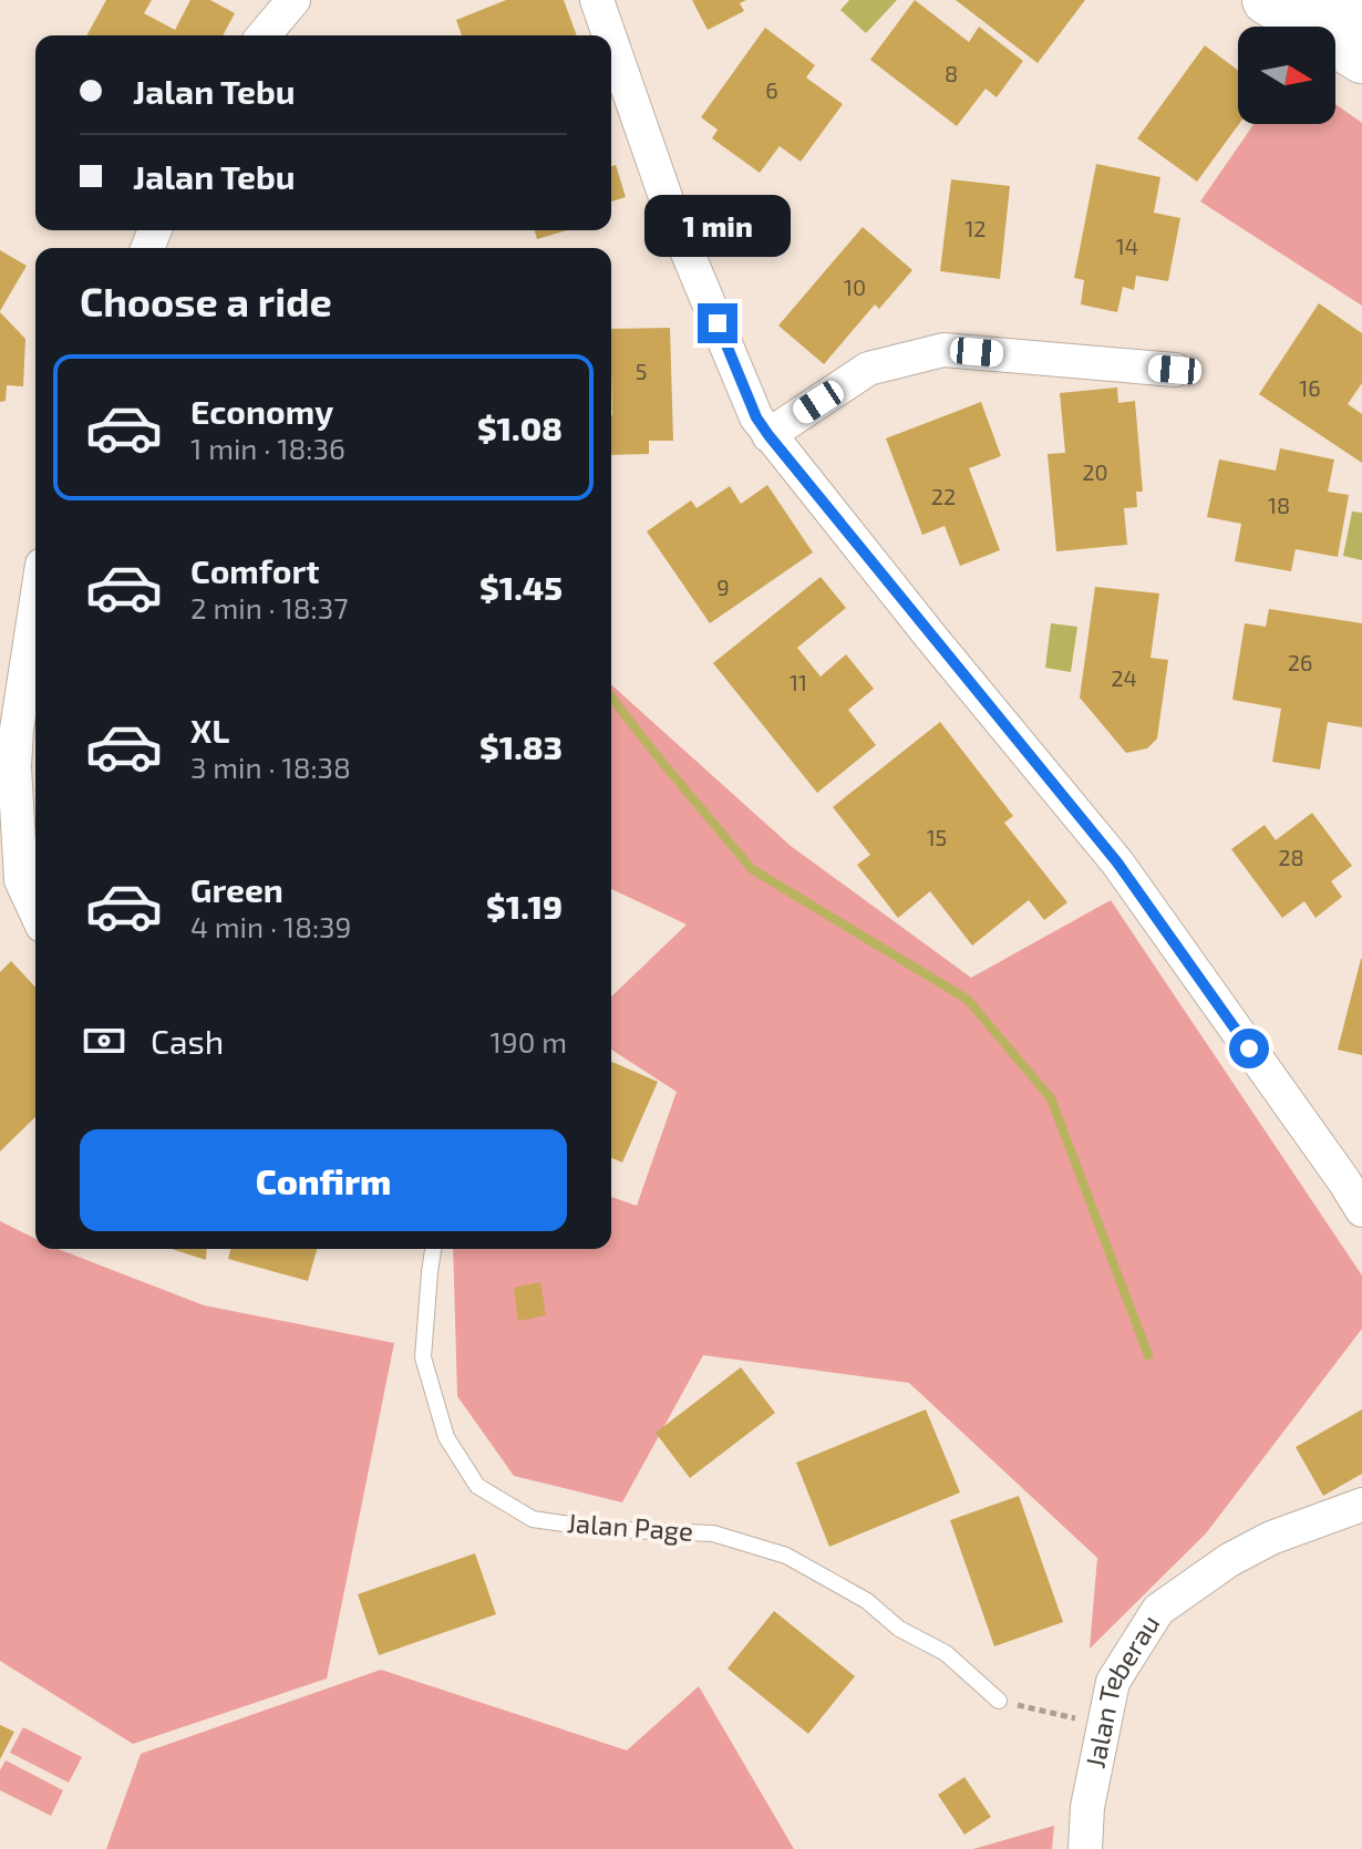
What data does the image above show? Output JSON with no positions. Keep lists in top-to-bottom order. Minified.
{"streets":{"street":["Jalan Teberau"],"lane":["Jalan Page"]},"house_numbers":["8","6","12","14","10","5","16","20","22","18","9","26","24","11","15","28"],"north":"right","page":{"banner":["Jalan Tebu","Jalan Tebu"],"bubble":"1 min","heading":"Choose a ride","list":[{"name":"Economy","note":"1 min · 18:36","value":"$1.08"},{"name":"Comfort","note":"2 min · 18:37","value":"$1.45"},{"name":"XL","note":"3 min · 18:38","value":"$1.83"},{"name":"Green","note":"4 min · 18:39","value":"$1.19"}],"pay":["Cash","190 m"],"buttons":"Confirm"}}
